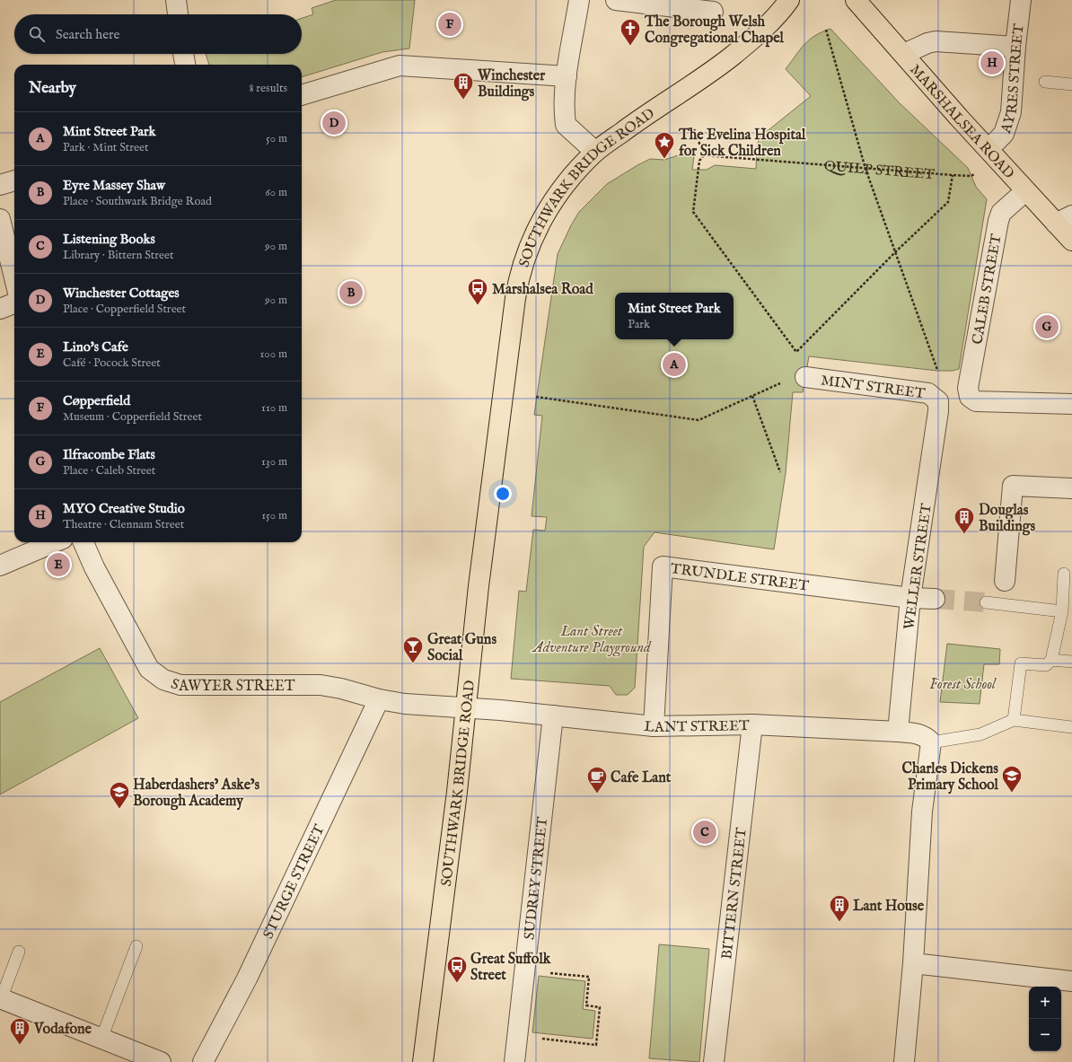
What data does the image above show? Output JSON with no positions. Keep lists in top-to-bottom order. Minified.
{"streets":{"main road":["MARSHALSEA ROAD","SOUTHWARK BRIDGE ROAD"],"street":["AYRES STREET","CALEB STREET","MINT STREET","WELLER STREET","TRUNDLE STREET","SAWYER STREET","LANT STREET","SUDREY STREET","STURGE STREET","BITTERN STREET"],"path":["QUILP STREET"]},"crossings":[["AYRES STREET","MARSHALSEA ROAD"],["MARSHALSEA ROAD","CALEB STREET"],["SOUTHWARK BRIDGE ROAD","SAWYER STREET"],["SOUTHWARK BRIDGE ROAD","LANT STREET"],["MINT STREET","WELLER STREET"],["WELLER STREET","TRUNDLE STREET"],["WELLER STREET","LANT STREET"],["TRUNDLE STREET","LANT STREET"],["SAWYER STREET","LANT STREET"],["SAWYER STREET","STURGE STREET"],["LANT STREET","SUDREY STREET"],["LANT STREET","BITTERN STREET"]],"parks":["Lant Street Adventure Playground","Forest School"],"places":{"church":["The Borough Welsh Congregational Chapel"],"building":["Winchester Buildings","Douglas Buildings","Lant House","Vodafone"],"place":["The Evelina Hospital for Sick Children"],"bus stop":["Marshalsea Road","Great Suffolk Street"],"bar":["Great Guns Social"],"school or university":["Charles Dickens Primary School","Haberdashers’ Aske’s Borough Academy"],"cafe":["Cafe Lant"]},"page":{"pins":["F","H","D","B","G","A","E","C"],"search":"Search here","heading":["Nearby","8 results"],"list":[{"mark":"A","name":"Mint Street Park","note":"Park · Mint Street","value":"50 m"},{"mark":"B","name":"Eyre Massey Shaw","note":"Place · Southwark Bridge Road","value":"60 m"},{"mark":"C","name":"Listening Books","note":"Library · Bittern Street","value":"90 m"},{"mark":"D","name":"Winchester Cottages","note":"Place · Copperfield Street","value":"90 m"},{"mark":"E","name":"Lino's Cafe","note":"Café · Pocock Street","value":"100 m"},{"mark":"F","name":"Cøpperfield","note":"Museum · Copperfield Street","value":"110 m"},{"mark":"G","name":"Ilfracombe Flats","note":"Place · Caleb Street","value":"130 m"},{"mark":"H","name":"MYO Creative Studio","note":"Theatre · Clennam Street","value":"150 m"}],"popup":["Mint Street Park","Park"],"map_buttons":["+","−"]}}
